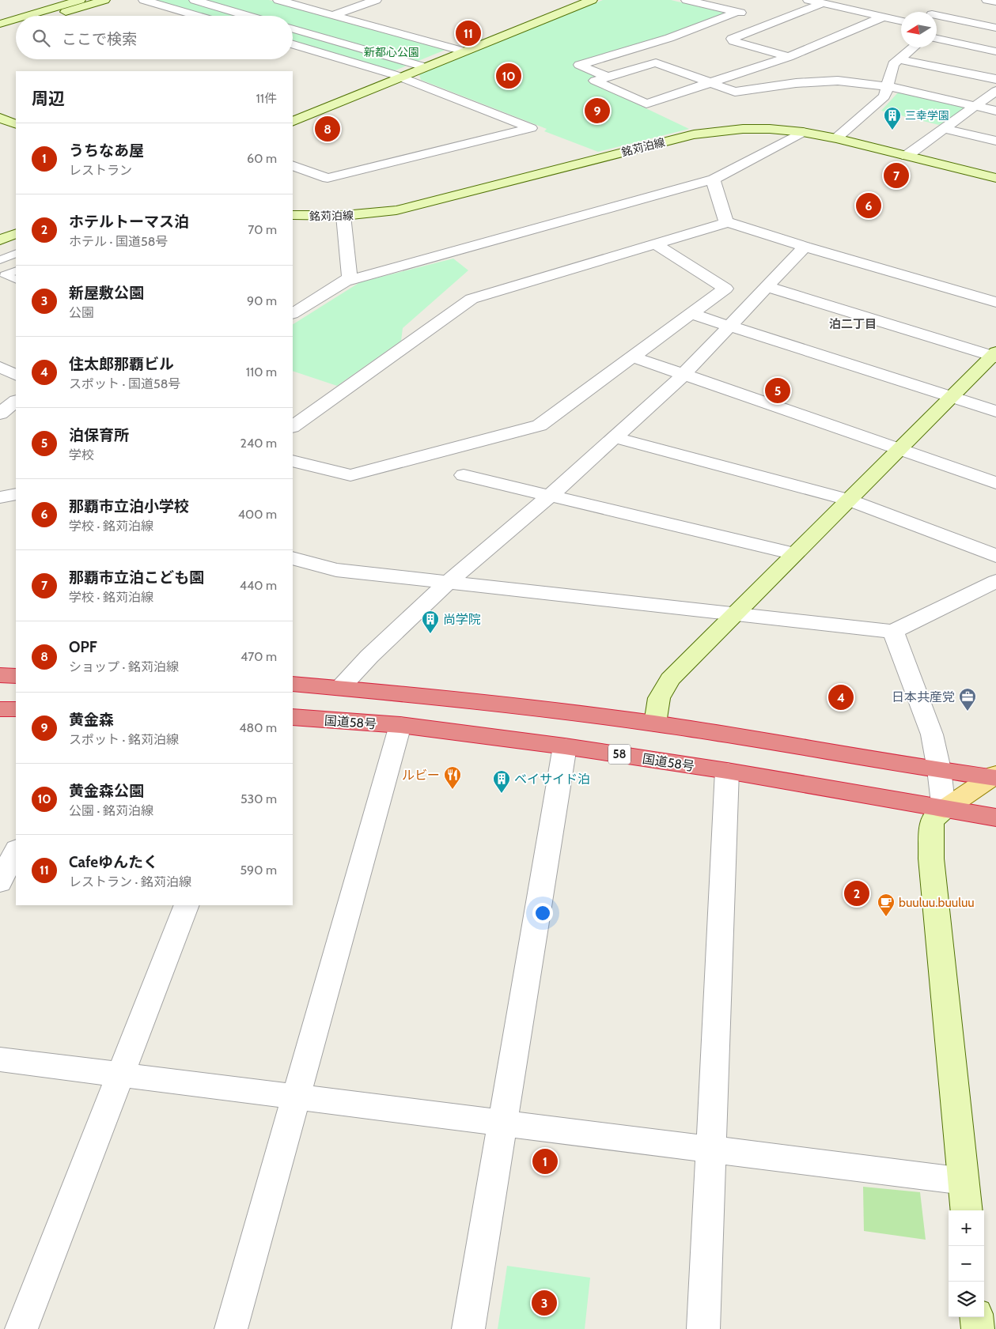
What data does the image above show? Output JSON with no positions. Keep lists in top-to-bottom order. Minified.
{"streets":{"highway":["国道58号","58"],"street":["銘苅泊線"]},"districts":["泊二丁目"],"parks":["新都心公園"],"places":{"building":["三幸学園","尚学院","ベイサイド泊"],"office":["日本共産党"],"restaurant":["ルビー"],"cafe":["buuluu.buuluu"]},"north":"left","page":{"search":"ここで検索","pins":["11","10","9","8","7","6","5","4","2","1","3"],"heading":["周辺","11件"],"list":[{"mark":"1","name":"うちなあ屋","note":"レストラン","value":"60 m"},{"mark":"2","name":"ホテルトーマス泊","note":"ホテル · 国道58号","value":"70 m"},{"mark":"3","name":"新屋敷公園","note":"公園","value":"90 m"},{"mark":"4","name":"住太郎那覇ビル","note":"スポット · 国道58号","value":"110 m"},{"mark":"5","name":"泊保育所","note":"学校","value":"240 m"},{"mark":"6","name":"那覇市立泊小学校","note":"学校 · 銘苅泊線","value":"400 m"},{"mark":"7","name":"那覇市立泊こども園","note":"学校 · 銘苅泊線","value":"440 m"},{"mark":"8","name":"OPF","note":"ショップ · 銘苅泊線","value":"470 m"},{"mark":"9","name":"黄金森","note":"スポット · 銘苅泊線","value":"480 m"},{"mark":"10","name":"黄金森公園","note":"公園 · 銘苅泊線","value":"530 m"},{"mark":"11","name":"Cafeゆんたく","note":"レストラン · 銘苅泊線","value":"590 m"}],"map_buttons":["+","−"]}}
